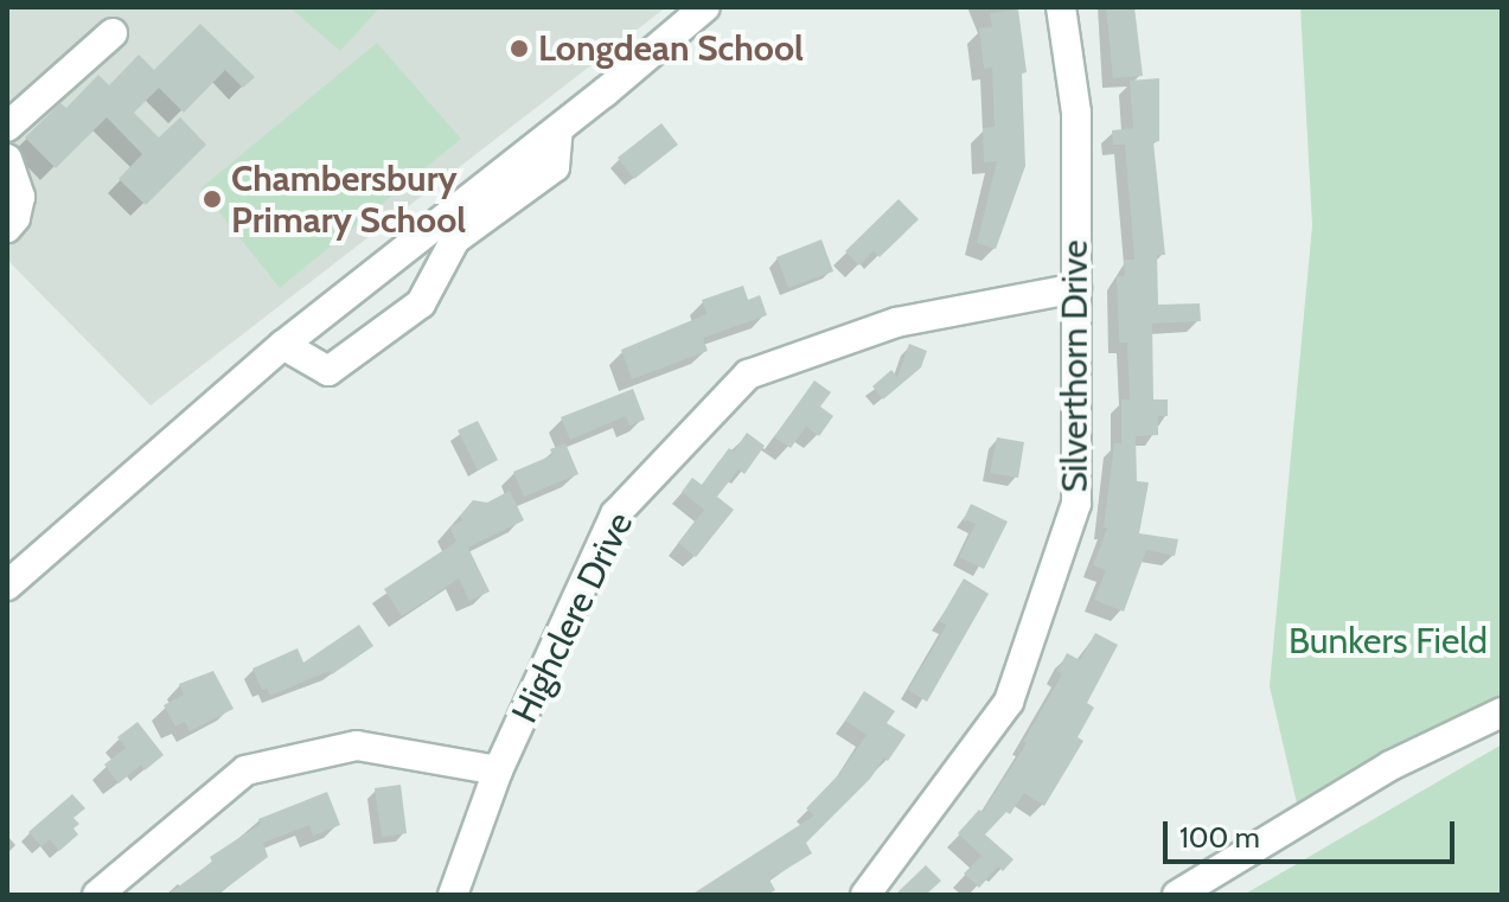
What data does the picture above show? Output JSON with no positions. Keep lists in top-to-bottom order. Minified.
{"streets":{"street":["Silverthorn Drive","Highclere Drive"]},"crossings":[["Silverthorn Drive","Highclere Drive"]],"parks":["Bunkers Field"],"places":["Longdean School","Chambersbury Primary School"],"scale_bar":"100 m"}
